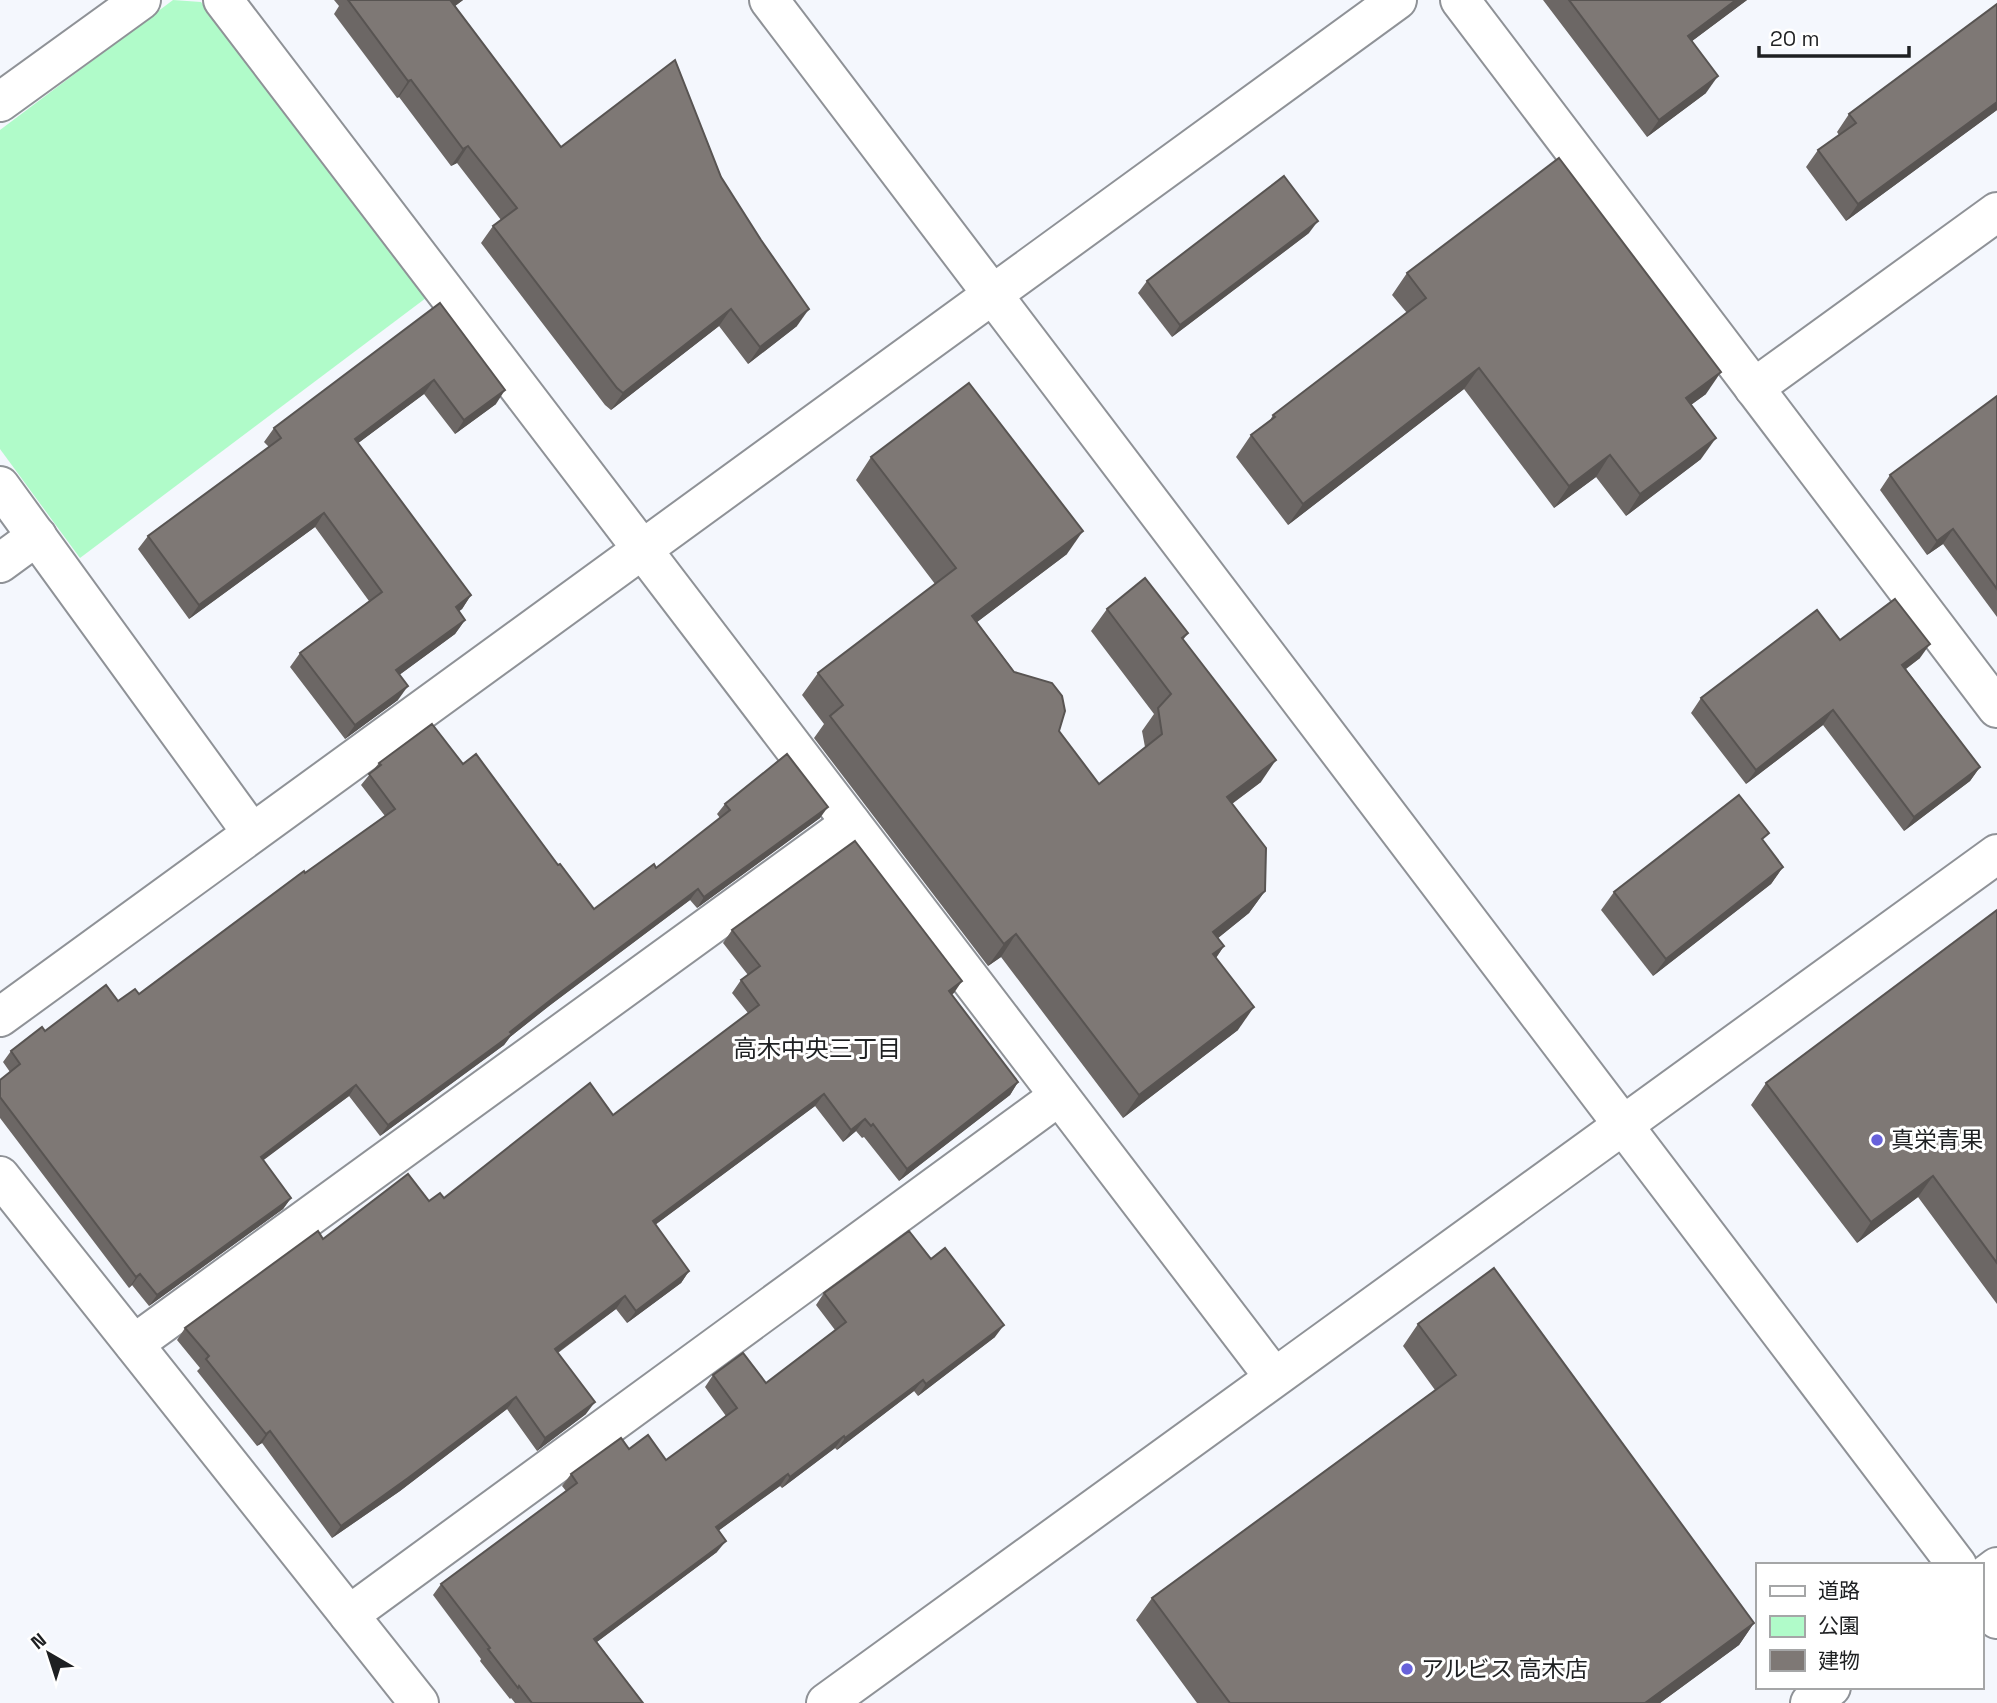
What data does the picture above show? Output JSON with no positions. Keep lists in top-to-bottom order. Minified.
{"districts":["高木中央三丁目"],"places":["真栄青果","アルビス 高木店"],"legend":["道路","公園","建物"],"scale_bar":"20 m","north":"top left"}
